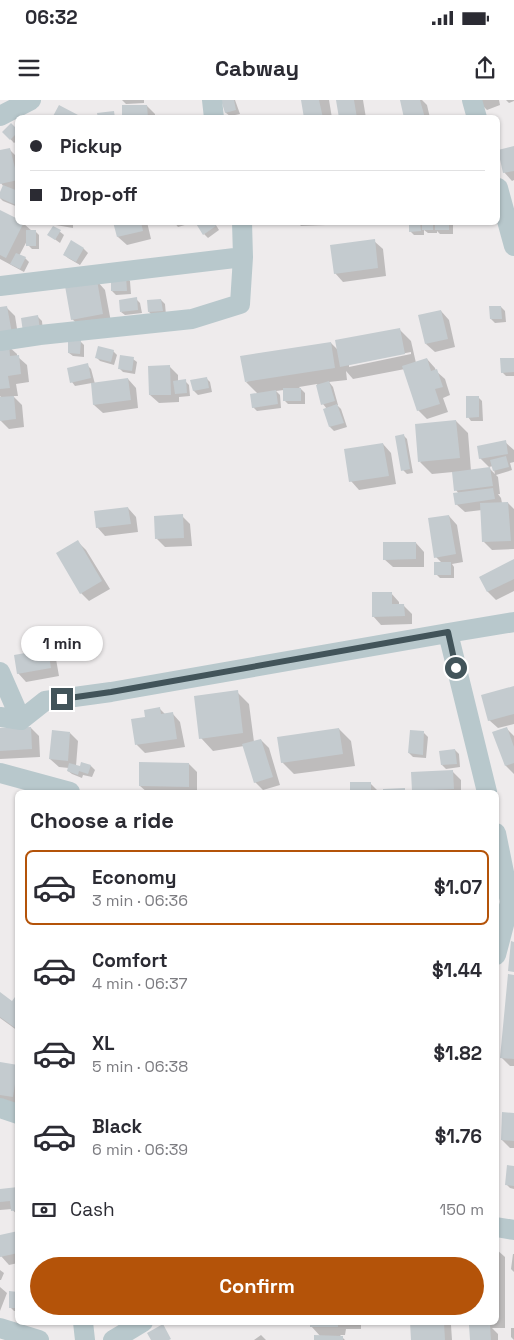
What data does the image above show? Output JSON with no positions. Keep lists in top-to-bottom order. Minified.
{"page":{"status":"06:32","header":"Cabway","banner":["Pickup","Drop-off"],"bubble":"1 min","heading":"Choose a ride","list":[{"name":"Economy","note":"3 min · 06:36","value":"$1.07"},{"name":"Comfort","note":"4 min · 06:37","value":"$1.44"},{"name":"XL","note":"5 min · 06:38","value":"$1.82"},{"name":"Black","note":"6 min · 06:39","value":"$1.76"}],"pay":["Cash","150 m"],"buttons":"Confirm"}}
